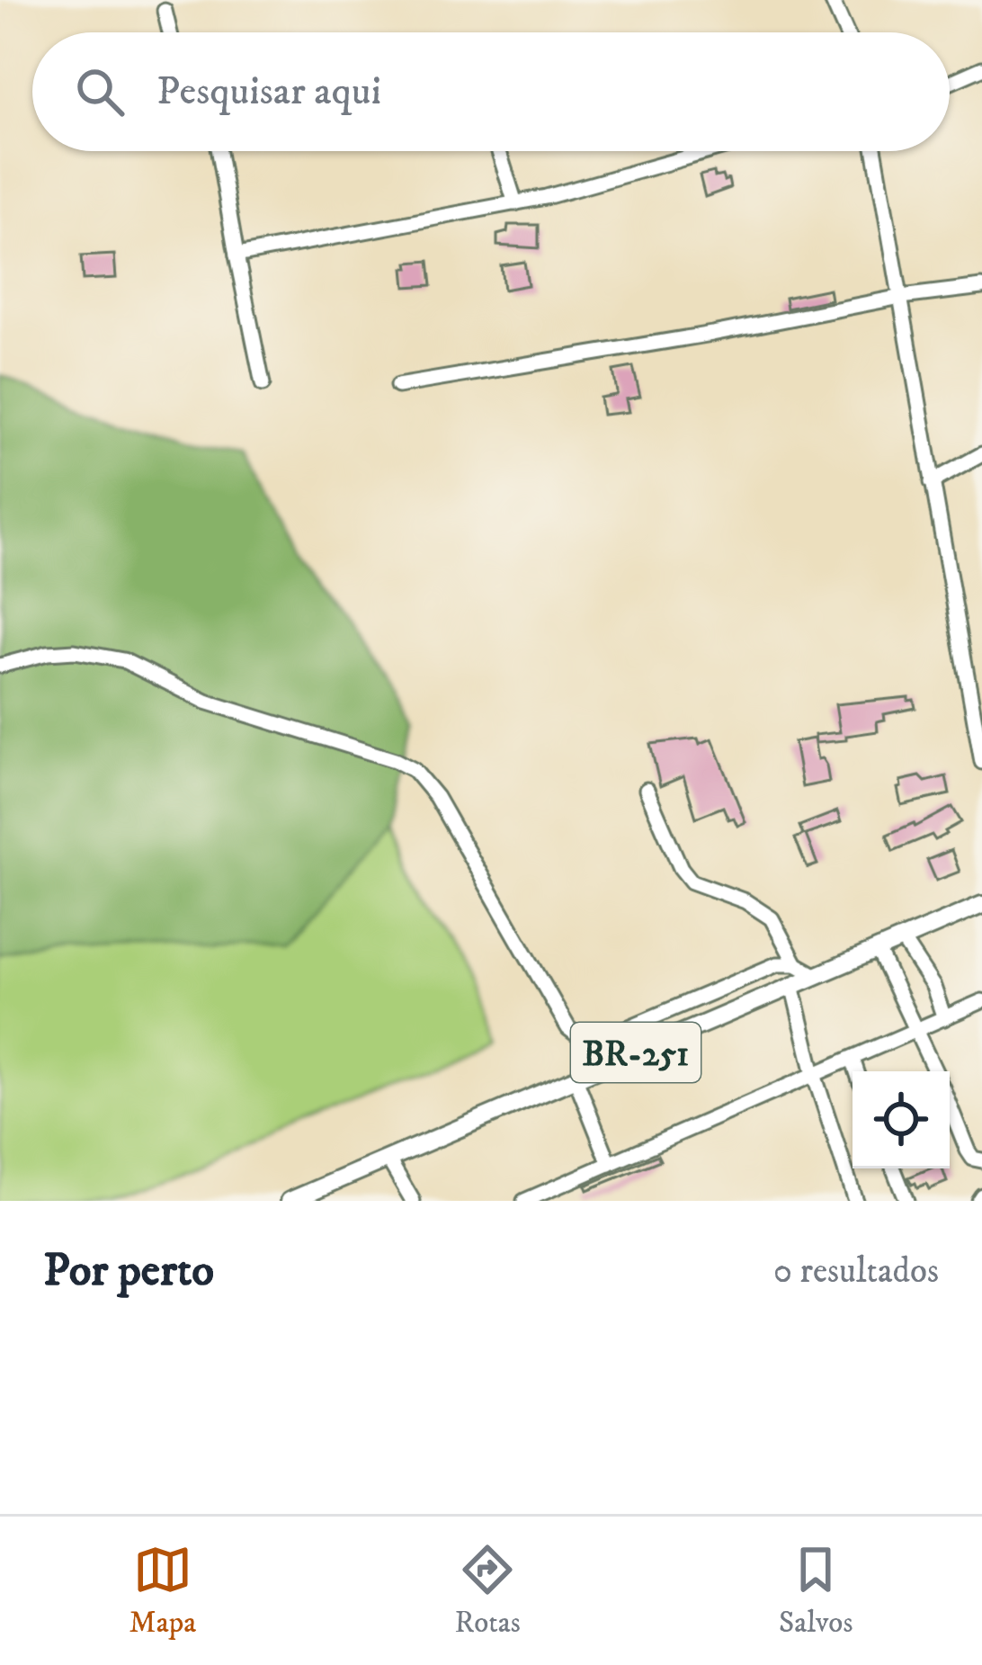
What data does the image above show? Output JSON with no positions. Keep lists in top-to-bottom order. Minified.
{"streets":{"main road":["BR-251"]},"page":{"search":"Pesquisar aqui","heading":["Por perto","0 resultados"],"nav":["Mapa","Rotas","Salvos"]}}
